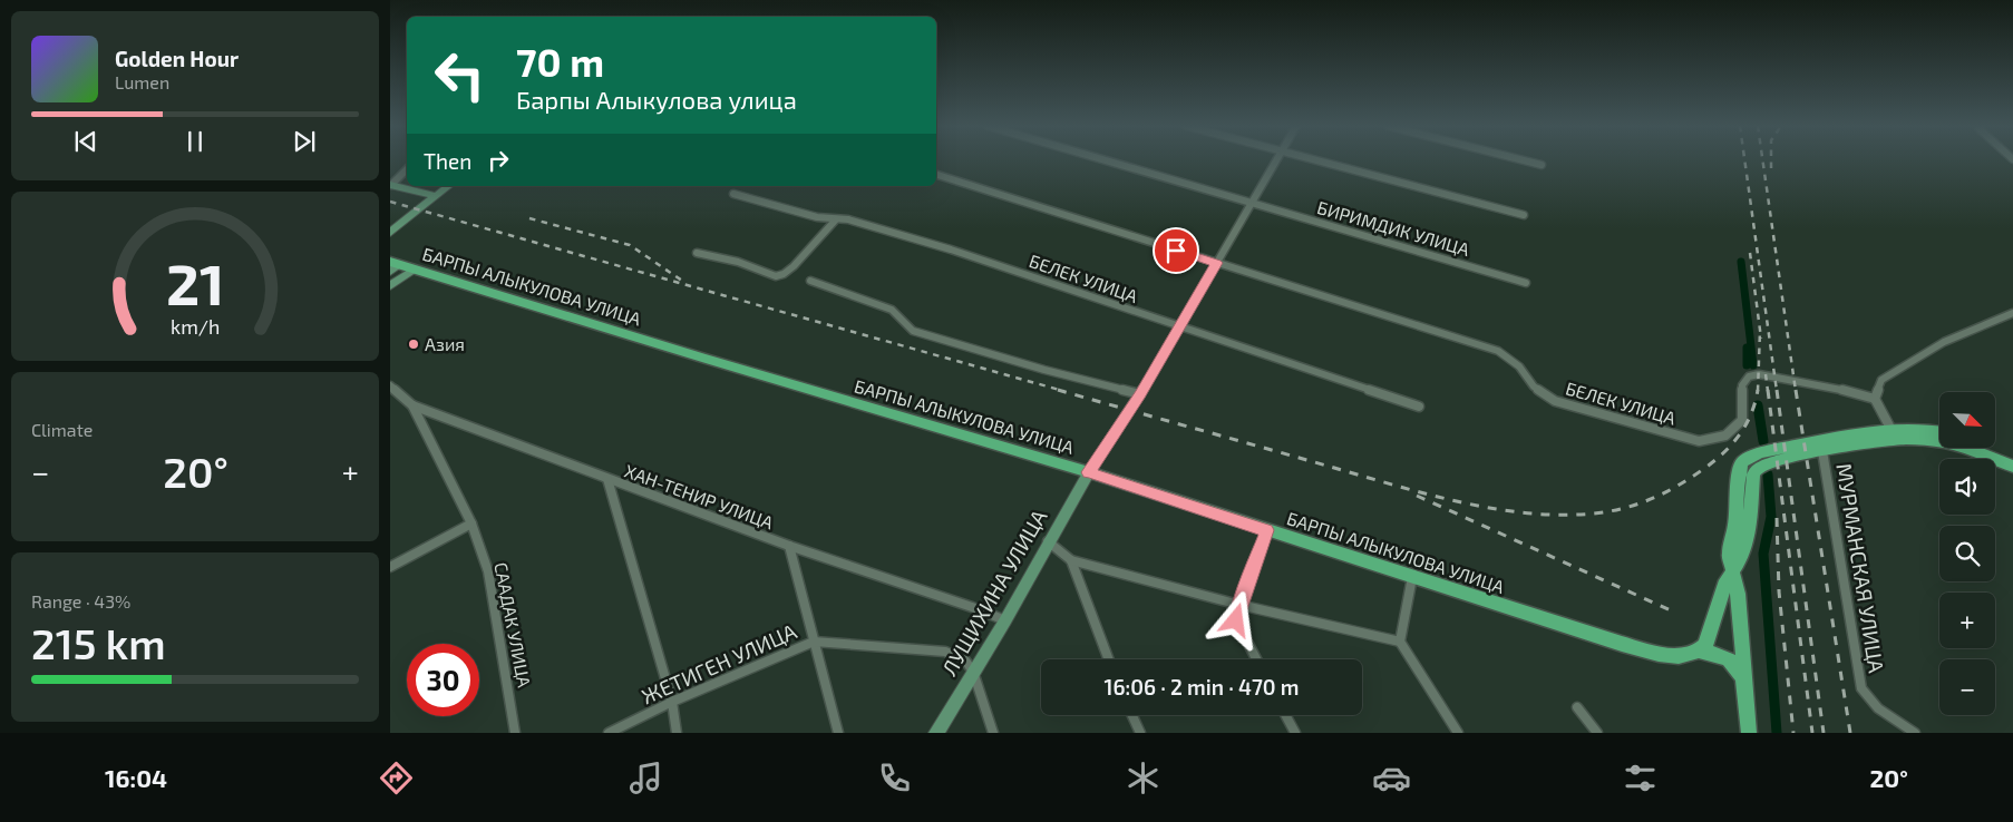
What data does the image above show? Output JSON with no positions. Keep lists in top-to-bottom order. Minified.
{"streets":{"main road":["БАРПЫ АЛЫКУЛОВА УЛИЦА"],"street":["БИРИМДИК УЛИЦА","БЕЛЕК УЛИЦА","ХАН-ТЕНИР УЛИЦА","МУРМАНСКАЯ УЛИЦА","ЛУЩИХИНА УЛИЦА","СААДАК УЛИЦА","ЖЕТИГЕН УЛИЦА"]},"crossings":[["БАРПЫ АЛЫКУЛОВА УЛИЦА","ЛУЩИХИНА УЛИЦА"],["ХАН-ТЕНИР УЛИЦА","ЛУЩИХИНА УЛИЦА"],["ХАН-ТЕНИР УЛИЦА","СААДАК УЛИЦА"],["ЛУЩИХИНА УЛИЦА","ЖЕТИГЕН УЛИЦА"]],"places":["Азия"],"north":"bottom right","page":{"turn":["70 m","Барпы Алыкулова улица"],"song":["Golden Hour","Lumen"],"then":"Then","tile":["Climate",["Range · 43%","215 km"]],"map_buttons":["+","−"],"heat":["−","20°","+"],"limit":"30","trip":"16:06 · 2 min · 470 m","tabs":["16:04","20°"],"gauge":["21","km/h"]}}
